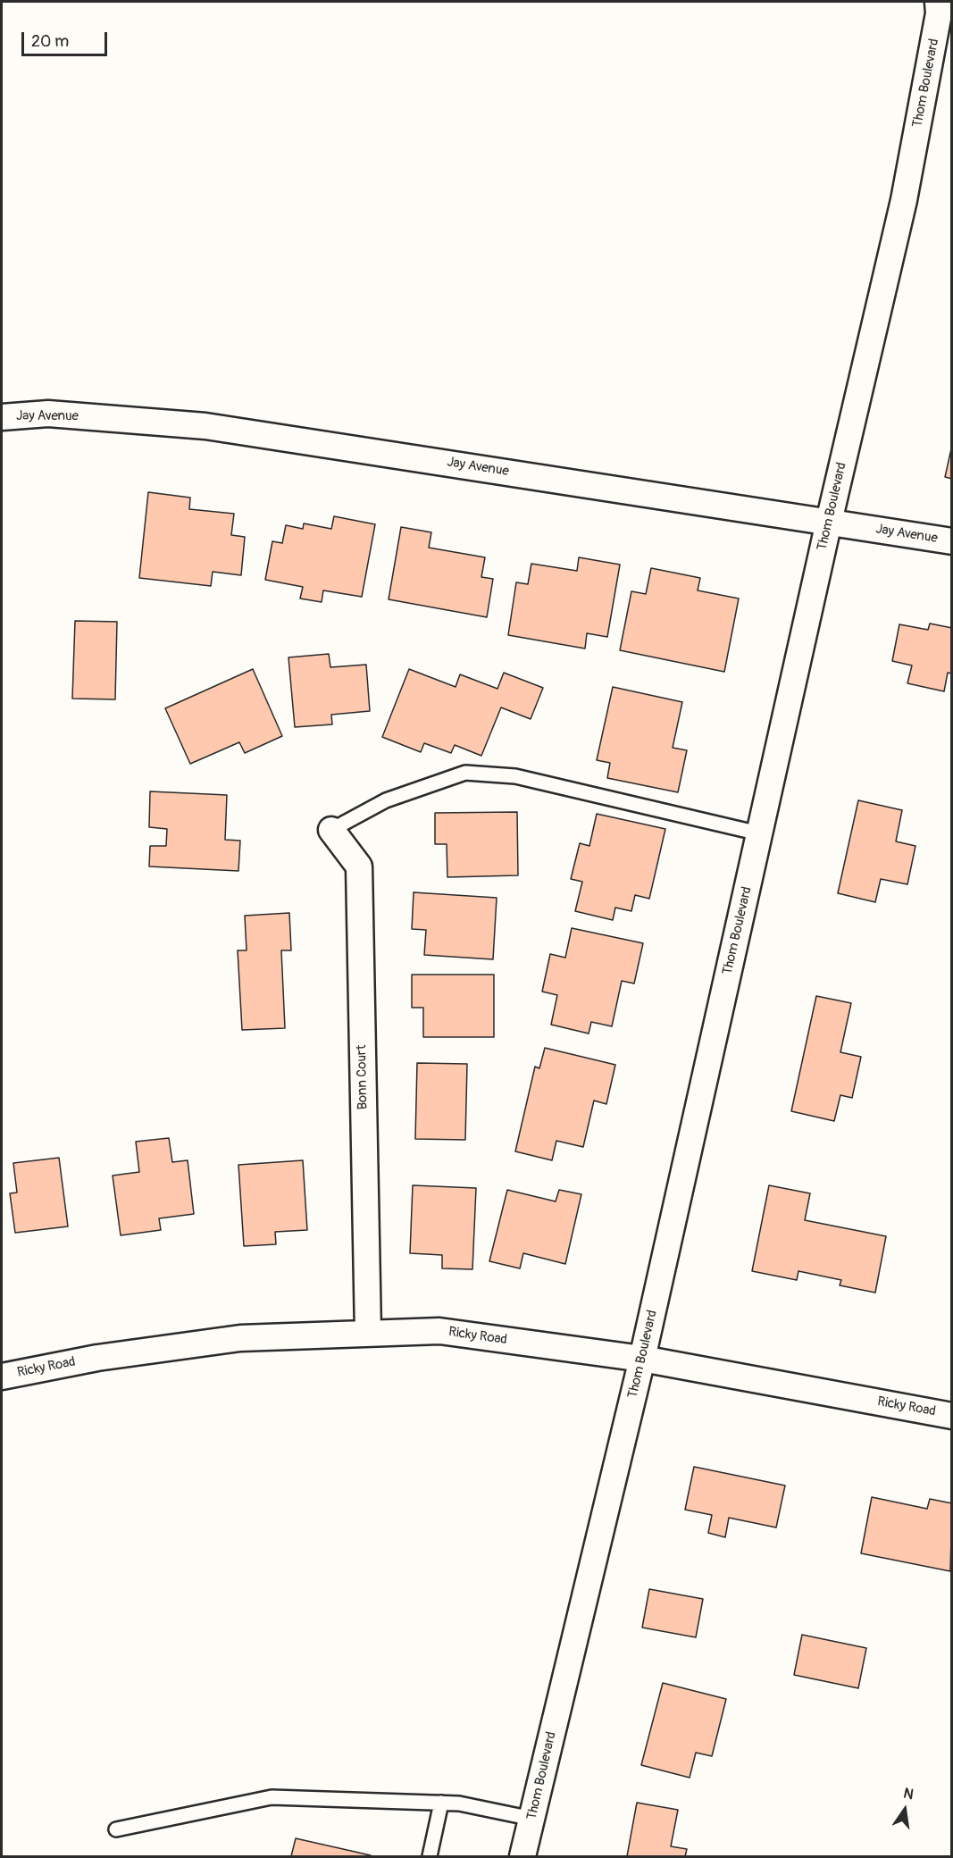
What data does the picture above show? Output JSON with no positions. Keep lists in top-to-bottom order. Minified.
{"streets":{"street":["Thom Boulevard","Jay Avenue","Bonn Court","Ricky Road"]},"crossings":[["Thom Boulevard","Jay Avenue"],["Thom Boulevard","Ricky Road"],["Bonn Court","Ricky Road"]],"scale_bar":"20 m","north":"top"}
